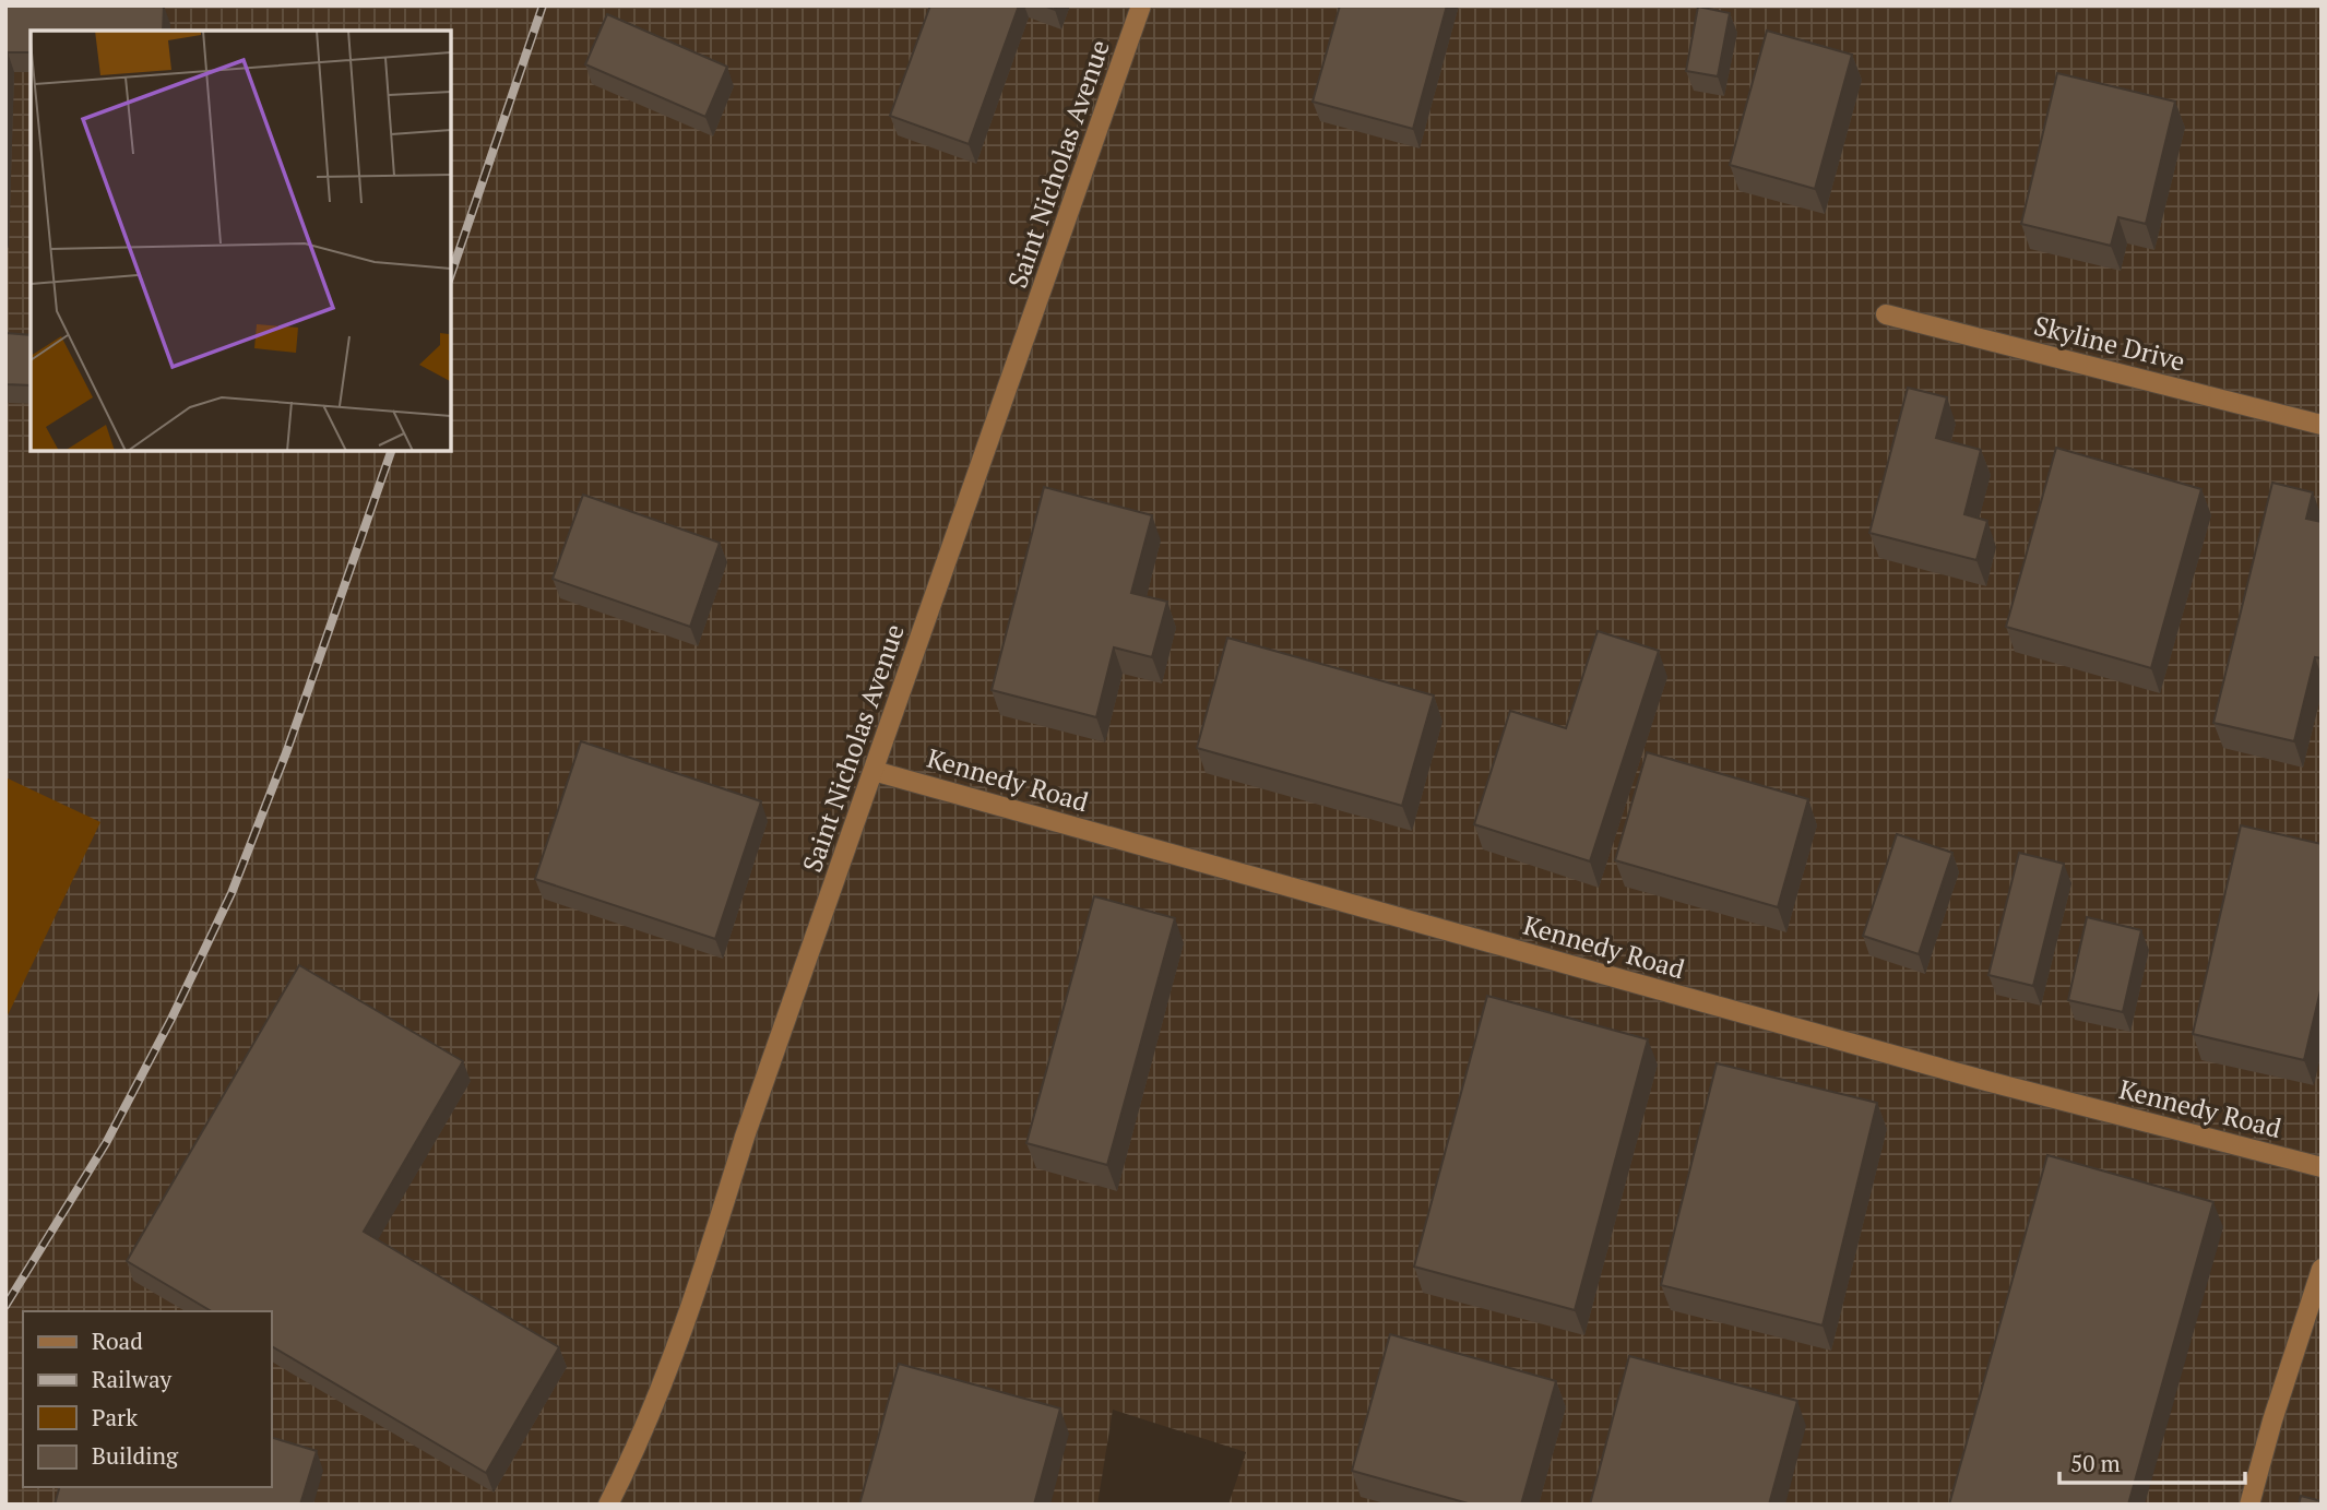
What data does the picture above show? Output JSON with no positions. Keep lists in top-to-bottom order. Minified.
{"streets":{"street":["Saint Nicholas Avenue","Skyline Drive","Kennedy Road"]},"crossings":[["Saint Nicholas Avenue","Kennedy Road"]],"legend":["Road","Railway","Park","Building"],"scale_bar":"50 m"}
